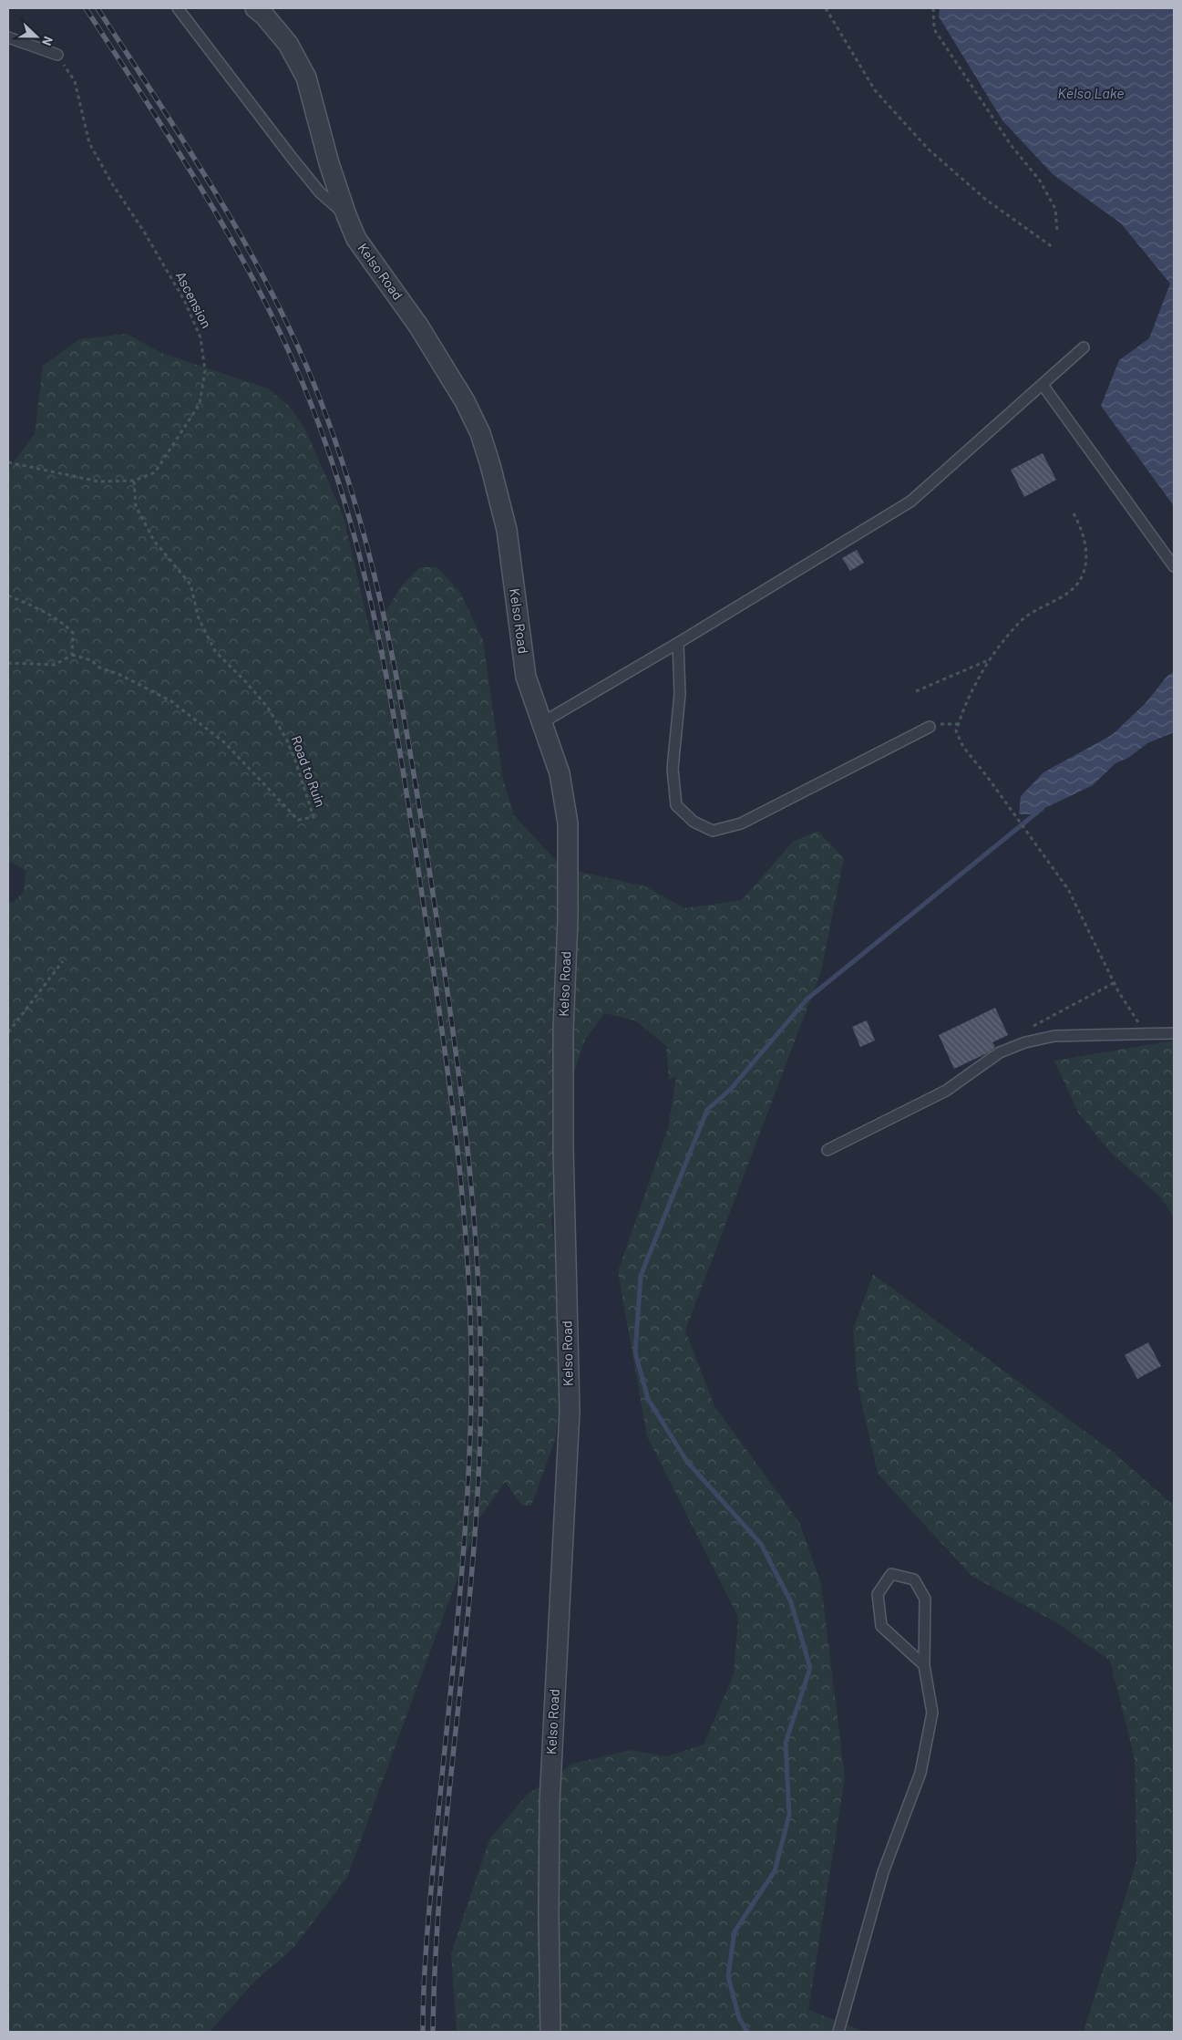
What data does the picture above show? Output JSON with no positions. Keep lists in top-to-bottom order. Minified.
{"streets":{"street":["Kelso Road"],"path":["Ascension","Road to Ruin"]},"crossings":[["Ascension","Road to Ruin"]],"water":["Kelso Lake"],"north":"right"}
